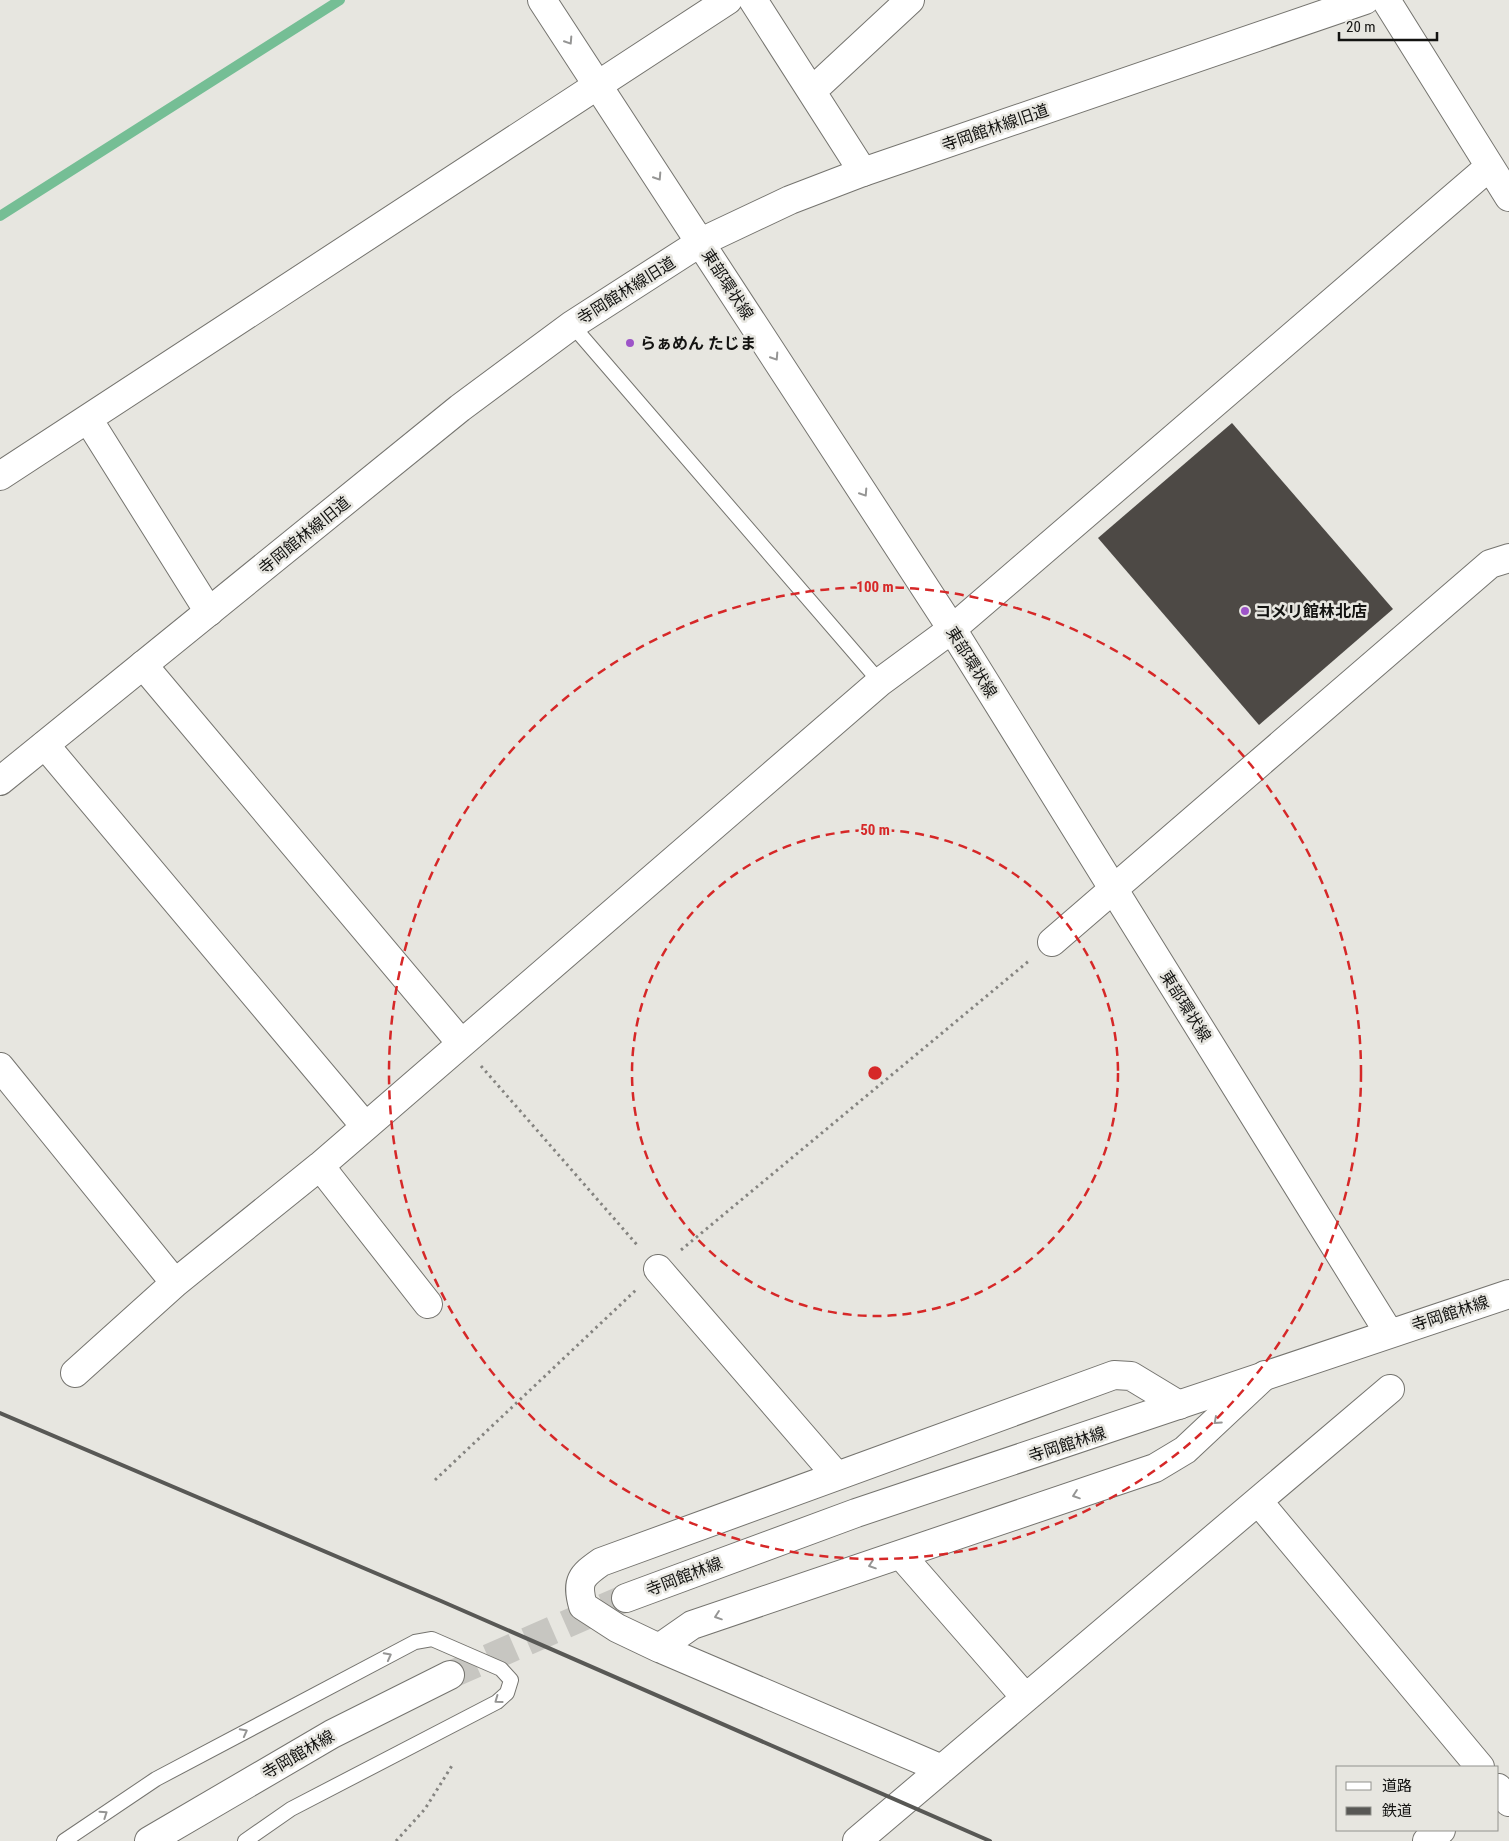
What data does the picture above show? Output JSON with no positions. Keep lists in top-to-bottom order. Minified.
{"streets":{"street":["寺岡館林線旧道","東部環状線","寺岡館林線"]},"crossings":[["寺岡館林線旧道","東部環状線"],["東部環状線","寺岡館林線"]],"one_way":["東部環状線"],"places":["らぁめん たじま","コメリ館林北店"],"legend":["道路","鉄道"],"scale_bar":"20 m","rings":["100 m","50 m"]}
